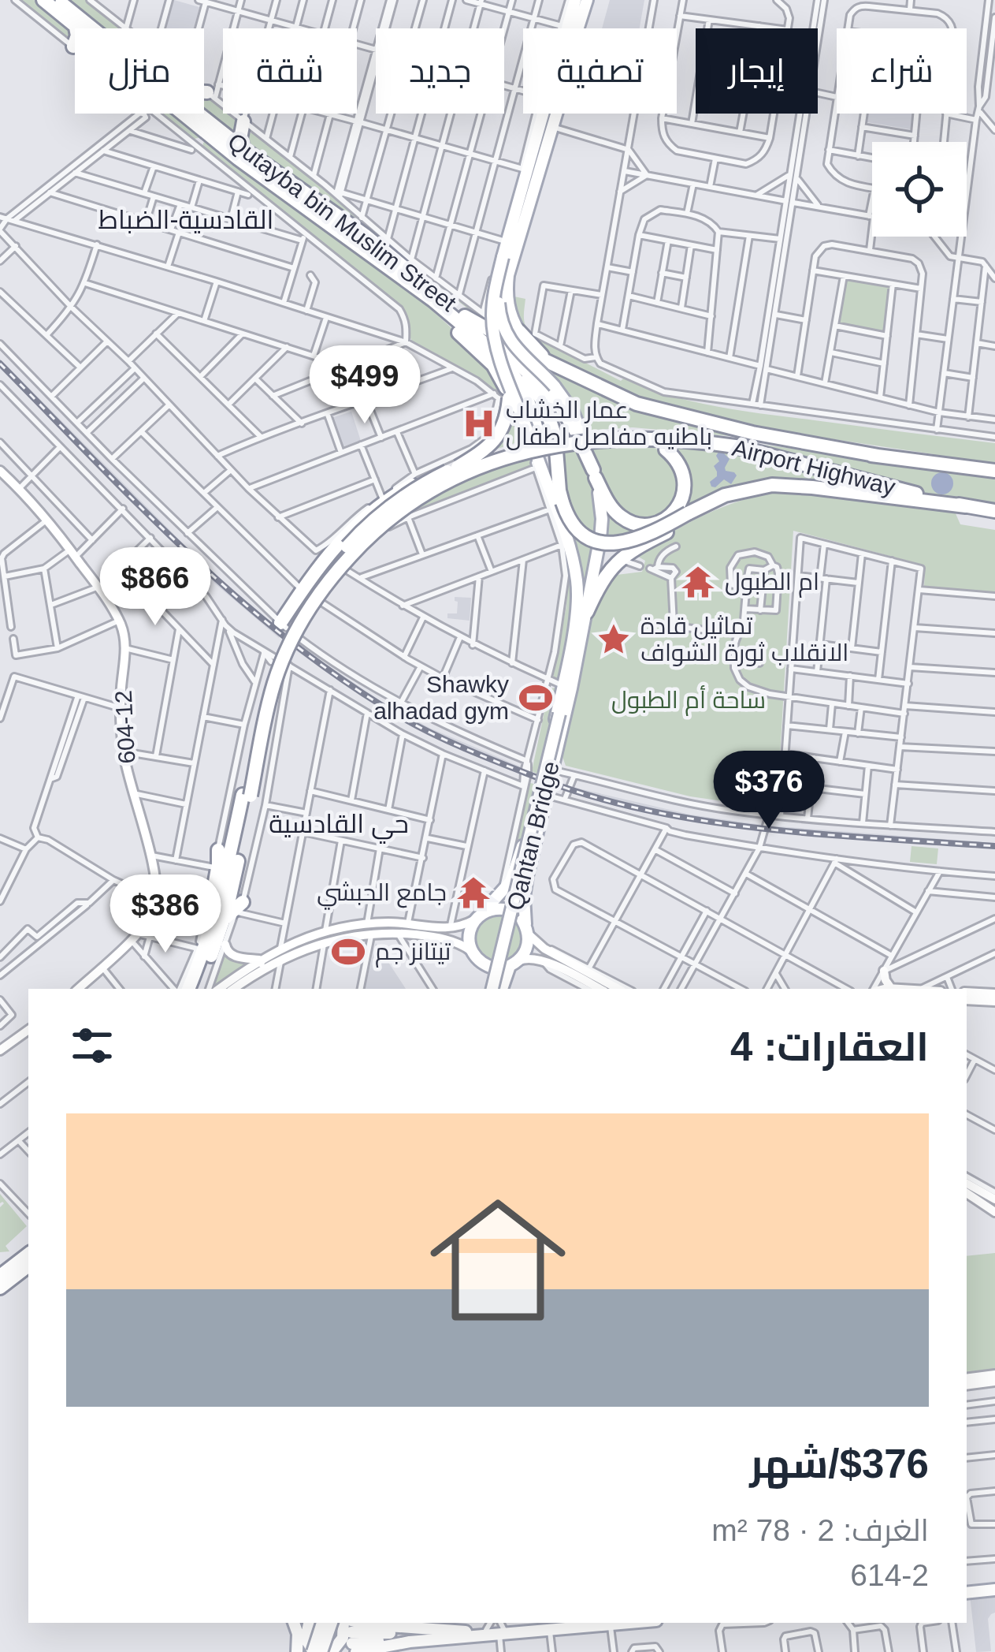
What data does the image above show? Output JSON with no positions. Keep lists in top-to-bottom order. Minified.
{"streets":{"highway":["Qutayba bin Muslim Street","Airport Highway"],"main road":["604-12","Qahtan Bridge"]},"crossings":[["Qutayba bin Muslim Street","Airport Highway"]],"districts":["القادسية-الضباط","حي القادسية"],"parks":["ساحة أم الطبول"],"places":{"hospital":["عمار الخشاب باطنيه مفاصل اطفال"],"temple":["ام الطبول","جامع الحبشي"],"place":["تماثيل قادة الانقلاب ثورة الشواف"],"sports":["Shawky alhadad gym","تيتانز جم"]},"page":{"chip":["شراء","إيجار","تصفية","جديد","شقة","منزل"],"price":["$499","$866","$376","$386"],"heading":"العقارات: 4","list":[{"name":"$376/شهر","note":"الغرف: 2 · 78 m² · 614-2"}]}}
